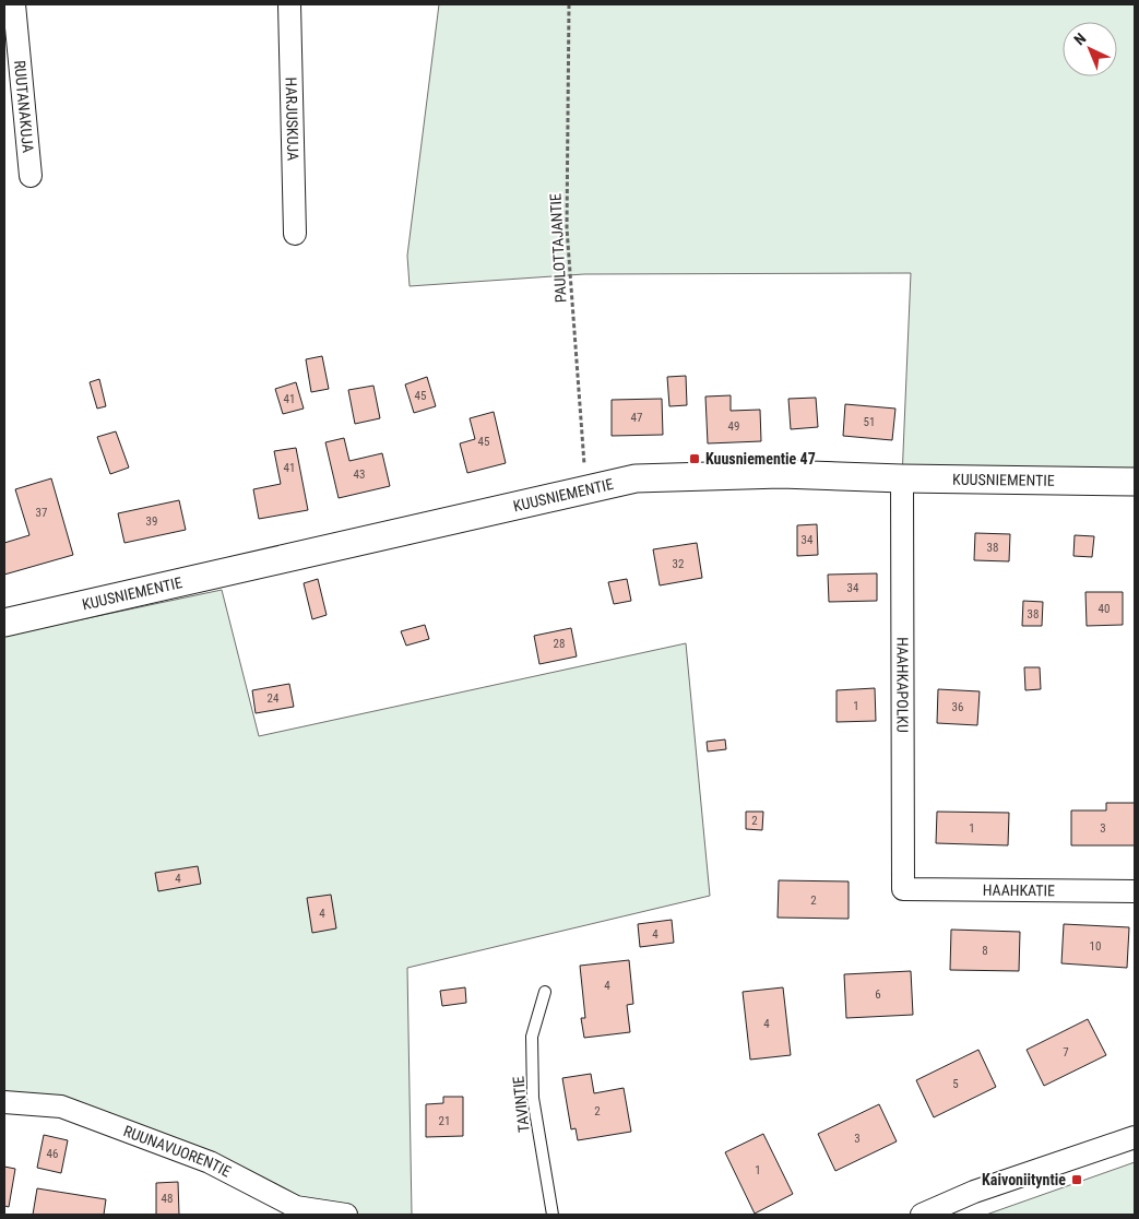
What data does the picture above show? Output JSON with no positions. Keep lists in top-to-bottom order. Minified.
{"streets":{"street":["RUUTANAKUJA","HARJUSKUJA","KUUSNIEMENTIE","HAAHKAPOLKU","HAAHKATIE","RUUNAVUORENTIE"],"lane":["TAVINTIE"],"path":["PAULOTTAJANTIE"]},"crossings":[["PAULOTTAJANTIE","KUUSNIEMENTIE"],["KUUSNIEMENTIE","HAAHKAPOLKU"],["HAAHKAPOLKU","HAAHKATIE"]],"places":{"transit":["Kuusniementie 47","Kaivoniityntie"]},"house_numbers":["45","41","47","51","49","45","41","43","37","39","34","38","32","34","40","38","28","24","1","36","2","1","3","4","2","4","4","10","8","4","6","4","7","5","2","21","3","46","1","48"],"north":"top left"}
